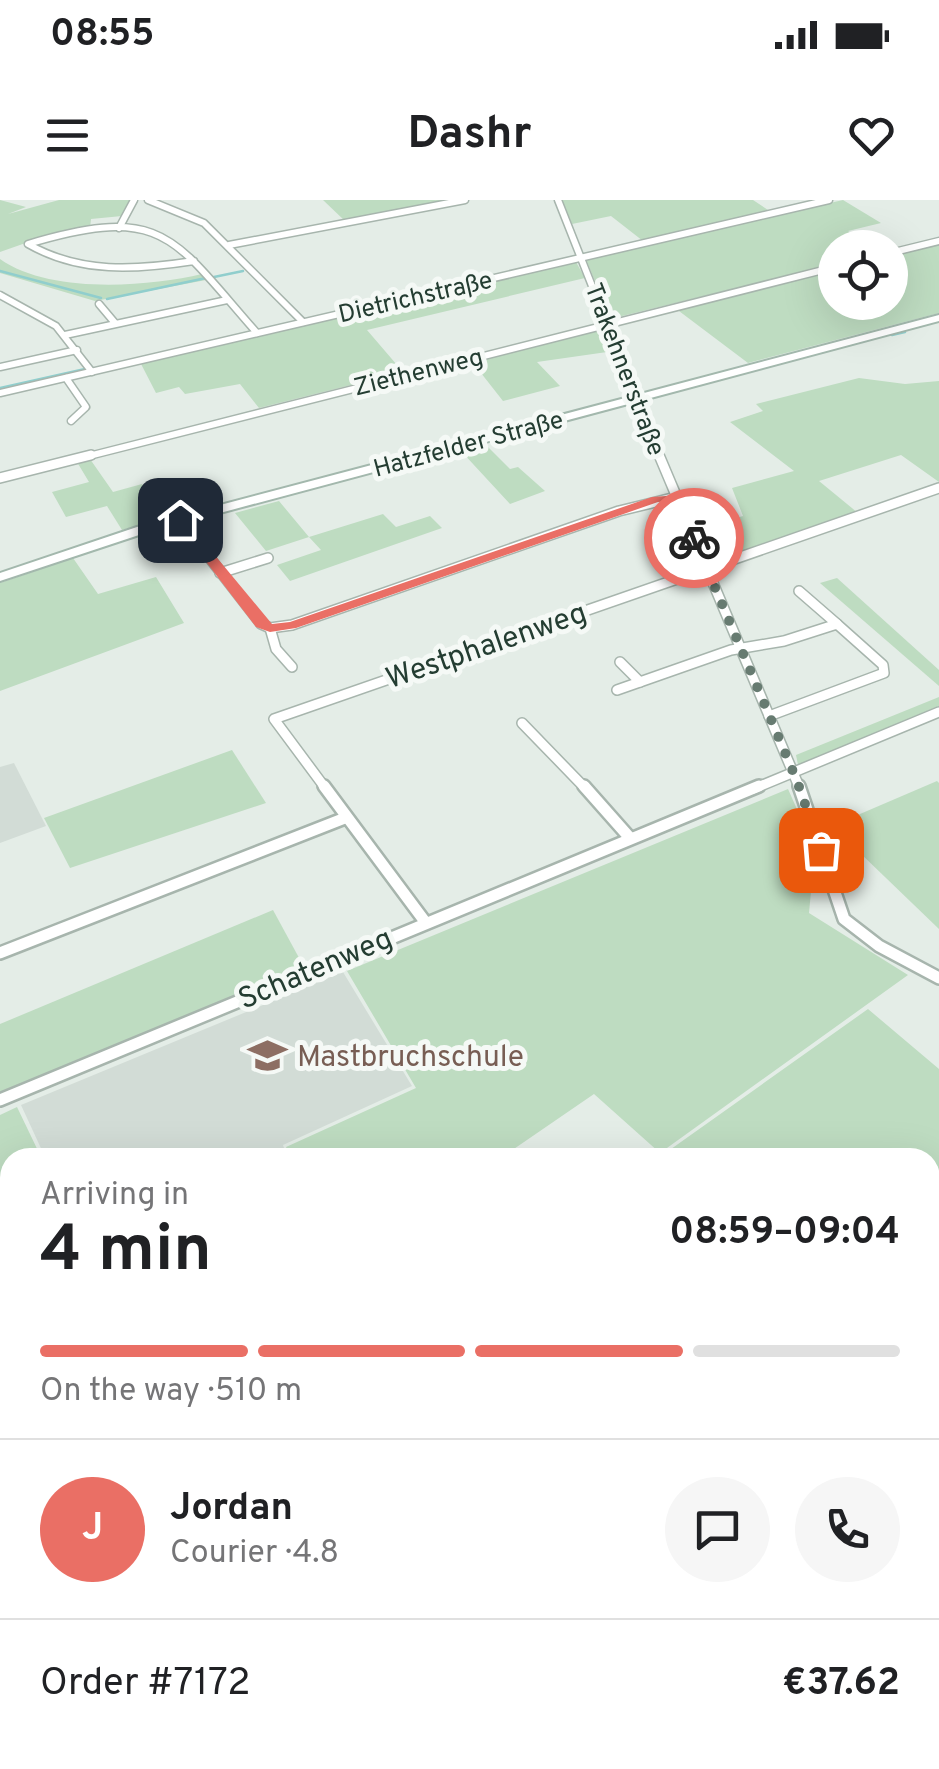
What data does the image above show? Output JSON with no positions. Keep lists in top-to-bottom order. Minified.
{"streets":{"street":["Dietrichstraße","Trakehnerstraße","Ziethenweg","Hatzfelder Straße","Westphalenweg","Schatenweg"]},"crossings":[["Dietrichstraße","Trakehnerstraße"],["Trakehnerstraße","Ziethenweg"],["Trakehnerstraße","Hatzfelder Straße"],["Trakehnerstraße","Westphalenweg"],["Trakehnerstraße","Schatenweg"],["Westphalenweg","Schatenweg"]],"places":{"school or university":["Mastbruchschule"]},"page":{"status":"08:55","header":"Dashr","heading":["4 min","Arriving in","08:59–09:04"],"panel":["Jordan","Courier · 4.8","Order #7172","€37.62"],"bar":"On the way · 510 m","round":"J"}}
